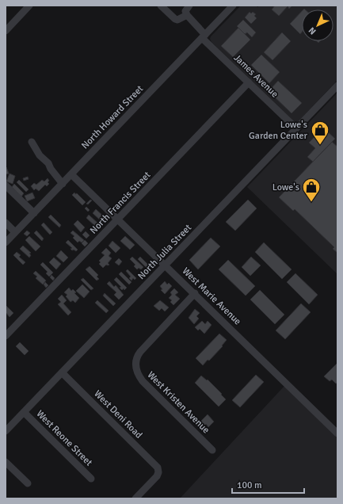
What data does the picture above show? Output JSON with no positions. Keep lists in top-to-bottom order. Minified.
{"streets":{"street":["James Avenue","North Howard Street","North Francis Street","North Julia Street","West Marie Avenue","West Kristen Avenue","West Deni Road","West Reone Street"]},"crossings":[["James Avenue","North Howard Street"],["James Avenue","North Francis Street"],["James Avenue","North Julia Street"],["North Howard Street","West Marie Avenue"],["North Francis Street","West Marie Avenue"],["North Julia Street","West Marie Avenue"],["North Julia Street","West Deni Road"],["North Julia Street","West Reone Street"],["West Marie Avenue","West Kristen Avenue"]],"places":{"shop":["Lowe's Garden Center","Lowe's"]},"scale_bar":"100 m","north":"bottom left"}
